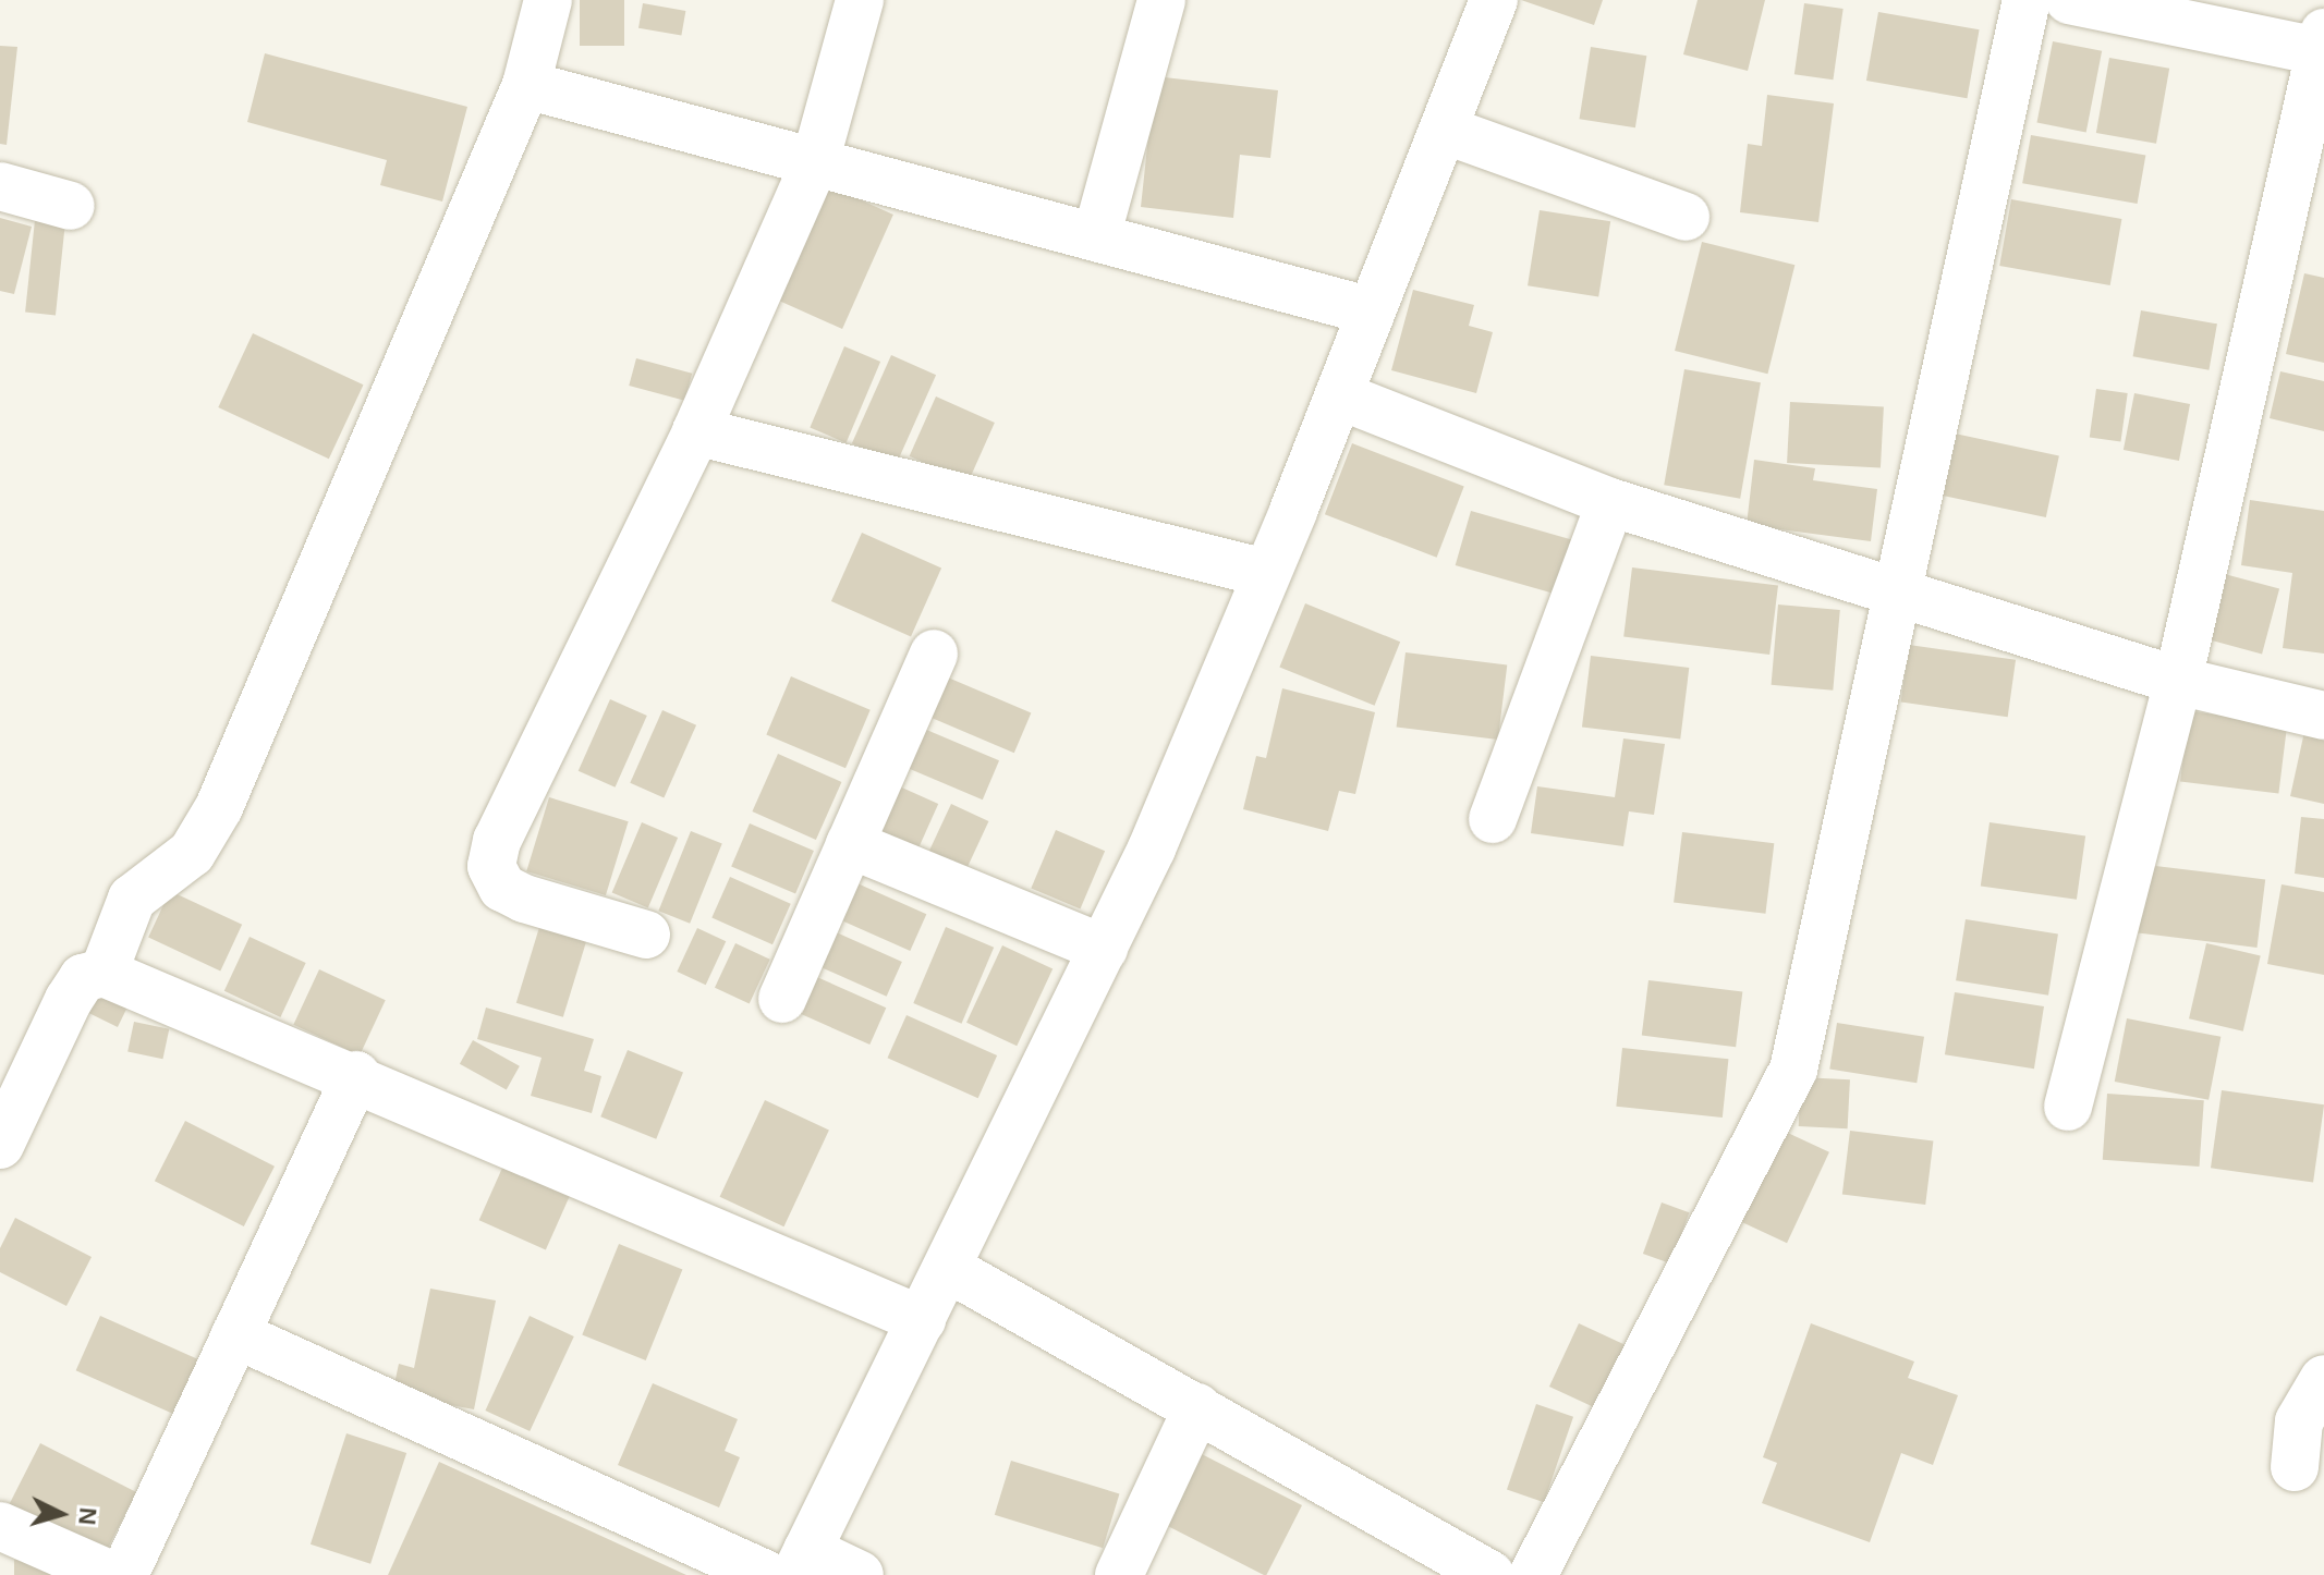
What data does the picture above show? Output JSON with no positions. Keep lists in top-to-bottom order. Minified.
{"north":"right"}
